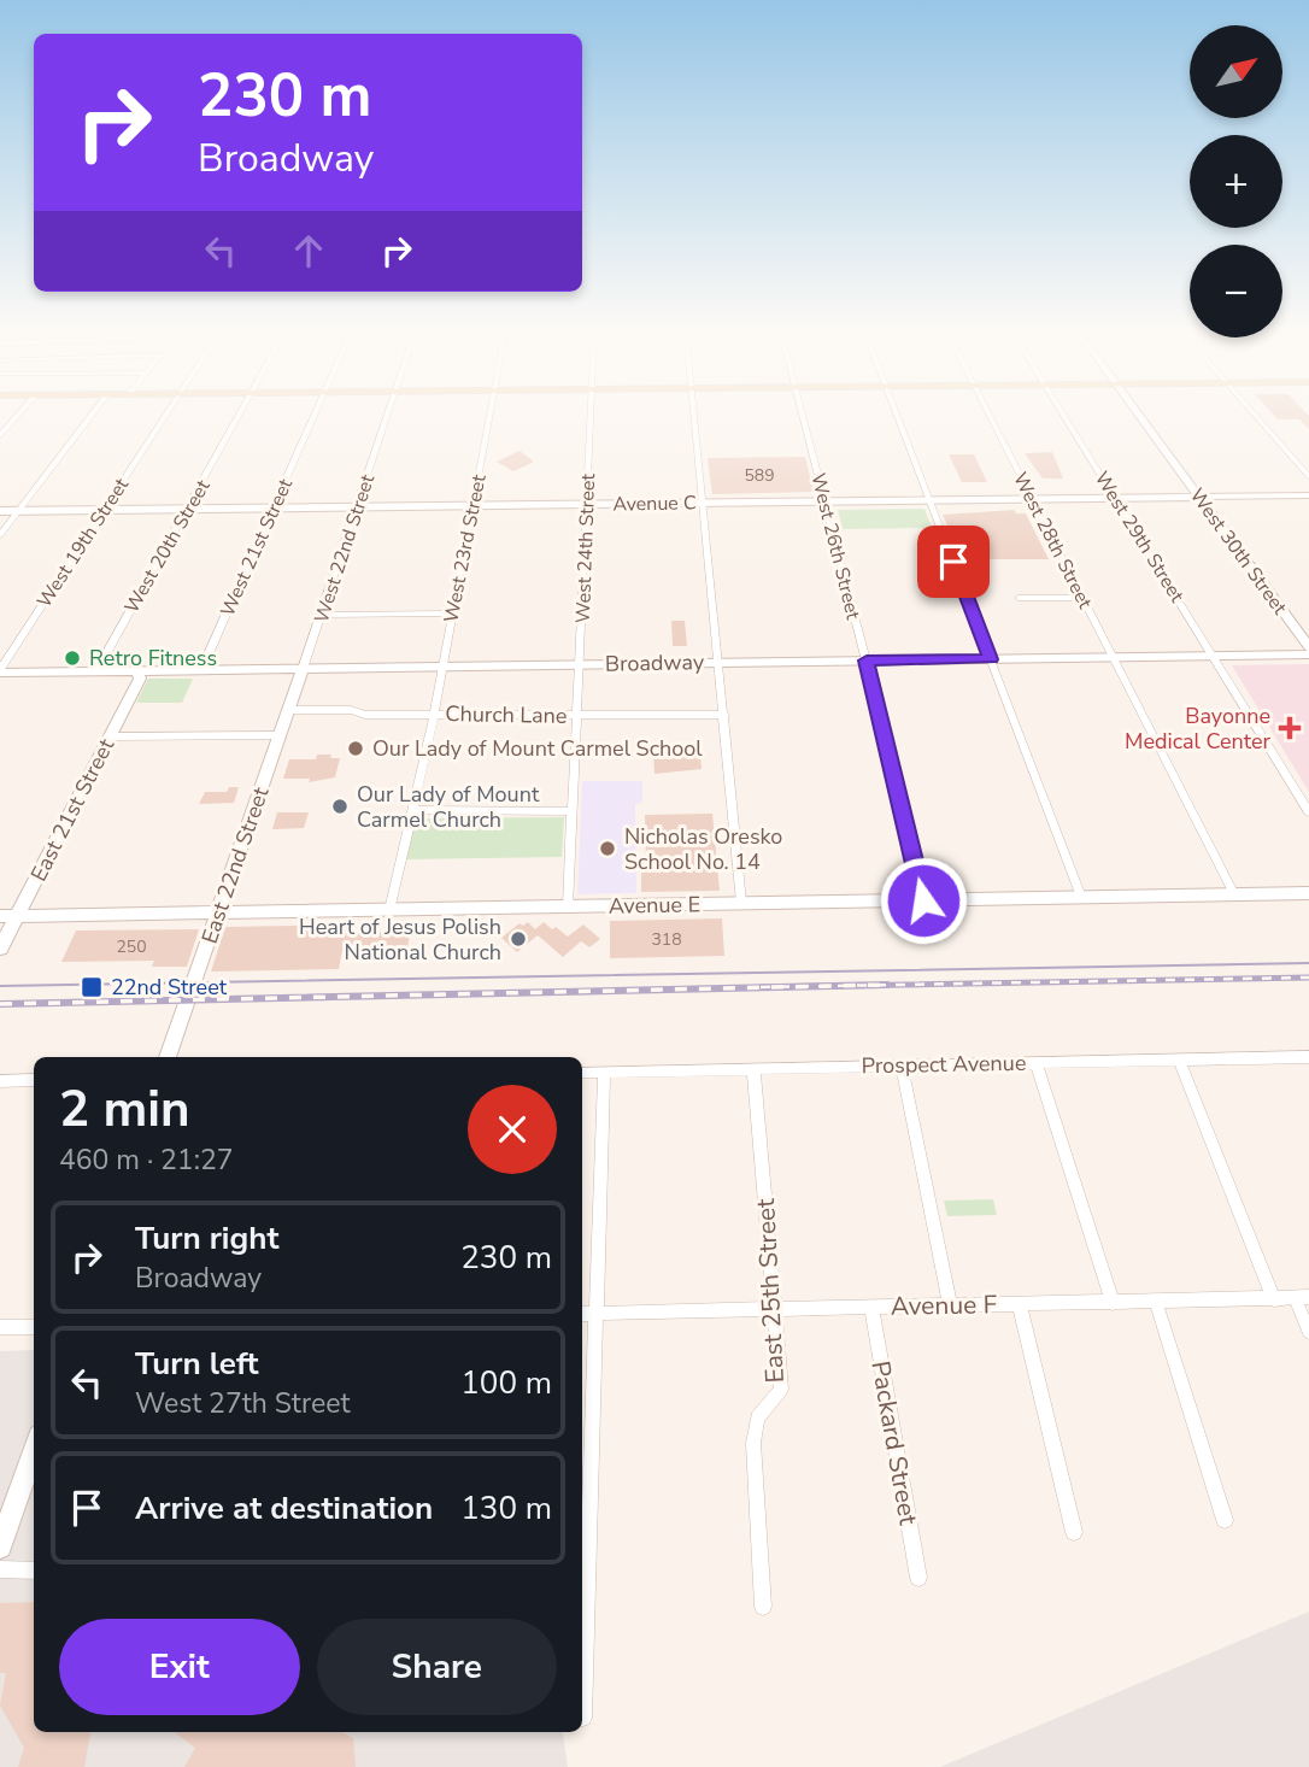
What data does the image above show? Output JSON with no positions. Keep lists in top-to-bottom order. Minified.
{"streets":{"street":["Avenue C","West 29th Street","West 28th Street","West 19th Street","West 20th Street","West 26th Street","West 21st Street","West 22nd Street","West 23rd Street","West 24th Street","West 30th Street","Broadway","Church Lane","East 21st Street","East 22nd Street","Avenue E","Prospect Avenue","East 25th Street","Avenue F","Packard Street"]},"crossings":[["Avenue C","West 29th Street"],["Avenue C","West 28th Street"],["Avenue C","West 19th Street"],["Avenue C","West 20th Street"],["Avenue C","West 26th Street"],["Avenue C","West 21st Street"],["Avenue C","West 22nd Street"],["Avenue C","West 23rd Street"],["Avenue C","West 24th Street"],["Avenue C","West 30th Street"],["West 29th Street","Broadway"],["West 28th Street","Broadway"],["West 28th Street","Avenue E"],["West 19th Street","Broadway"],["West 20th Street","Broadway"],["West 26th Street","Broadway"],["West 26th Street","Avenue E"],["West 21st Street","Broadway"],["West 22nd Street","Broadway"],["West 22nd Street","East 22nd Street"],["West 23rd Street","Broadway"],["West 23rd Street","Church Lane"],["West 23rd Street","Avenue E"],["West 24th Street","Broadway"],["West 24th Street","Church Lane"],["West 24th Street","Avenue E"],["Broadway","East 21st Street"],["Broadway","East 22nd Street"],["Church Lane","East 22nd Street"],["East 21st Street","Avenue E"],["East 22nd Street","Avenue E"],["Prospect Avenue","East 25th Street"],["East 25th Street","Avenue F"],["Avenue F","Packard Street"]],"places":{"other":["Retro Fitness","Our Lady of Mount Carmel School","Our Lady of Mount Carmel Church","Nicholas Oresko School No. 14","Heart of Jesus Polish National Church"],"health":["Bayonne Medical Center"],"transit":["22nd Street"]},"house_numbers":["589","318","250"],"north":"top right","page":{"map_buttons":["+","−"],"turn":["230 m","Broadway"],"heading":["2 min","460 m · 21:27"],"list":[{"name":"Turn right","note":"Broadway","value":"230 m"},{"name":"Turn left","note":"West 27th Street","value":"100 m"},{"name":"Arrive at destination","value":"130 m"}],"buttons":["Exit","Share"]}}
